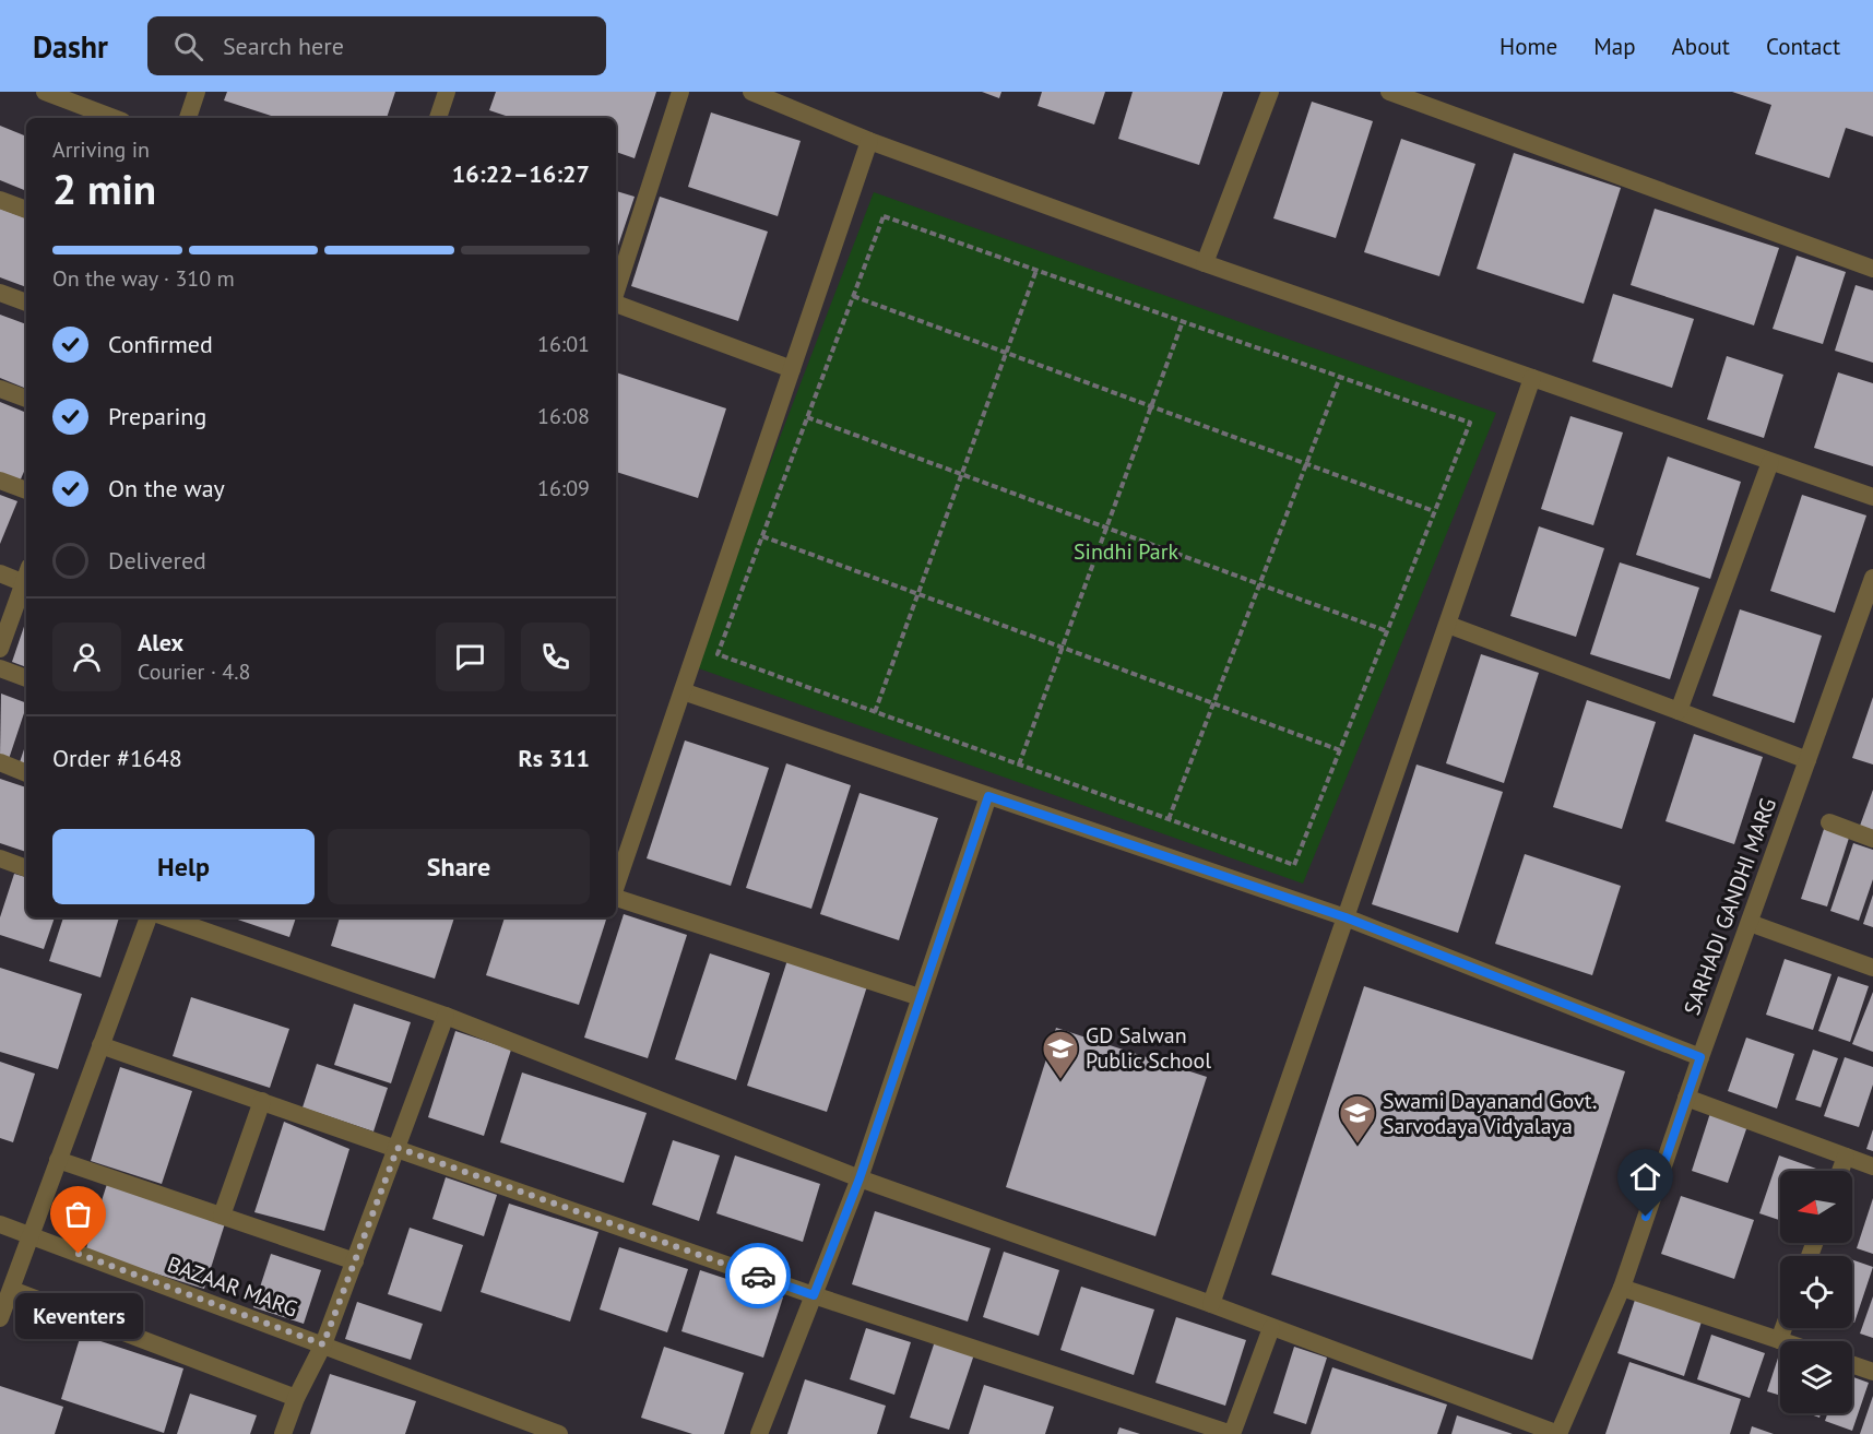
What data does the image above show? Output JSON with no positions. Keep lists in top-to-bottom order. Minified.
{"streets":{"street":["SARHADI GANDHI MARG","BAZAAR MARG"]},"parks":["Sindhi Park"],"places":{"school or university":["GD Salwan Public School","Swami Dayanand Govt. Sarvodaya Vidyalaya"],"other":["Keventers"]},"north":"left","page":{"header":"Dashr","search":"Search here","nav":["Home","Map","About","Contact"],"heading":["2 min","Arriving in","16:22–16:27"],"panel":["Alex","Courier · 4.8","Order #1648","Rs 311"],"bar":"On the way · 310 m","list":[["Confirmed","16:01"],["Preparing","16:08"],["On the way","16:09"],"Delivered"],"buttons":["Help","Share"],"bubble":"Keventers"}}
